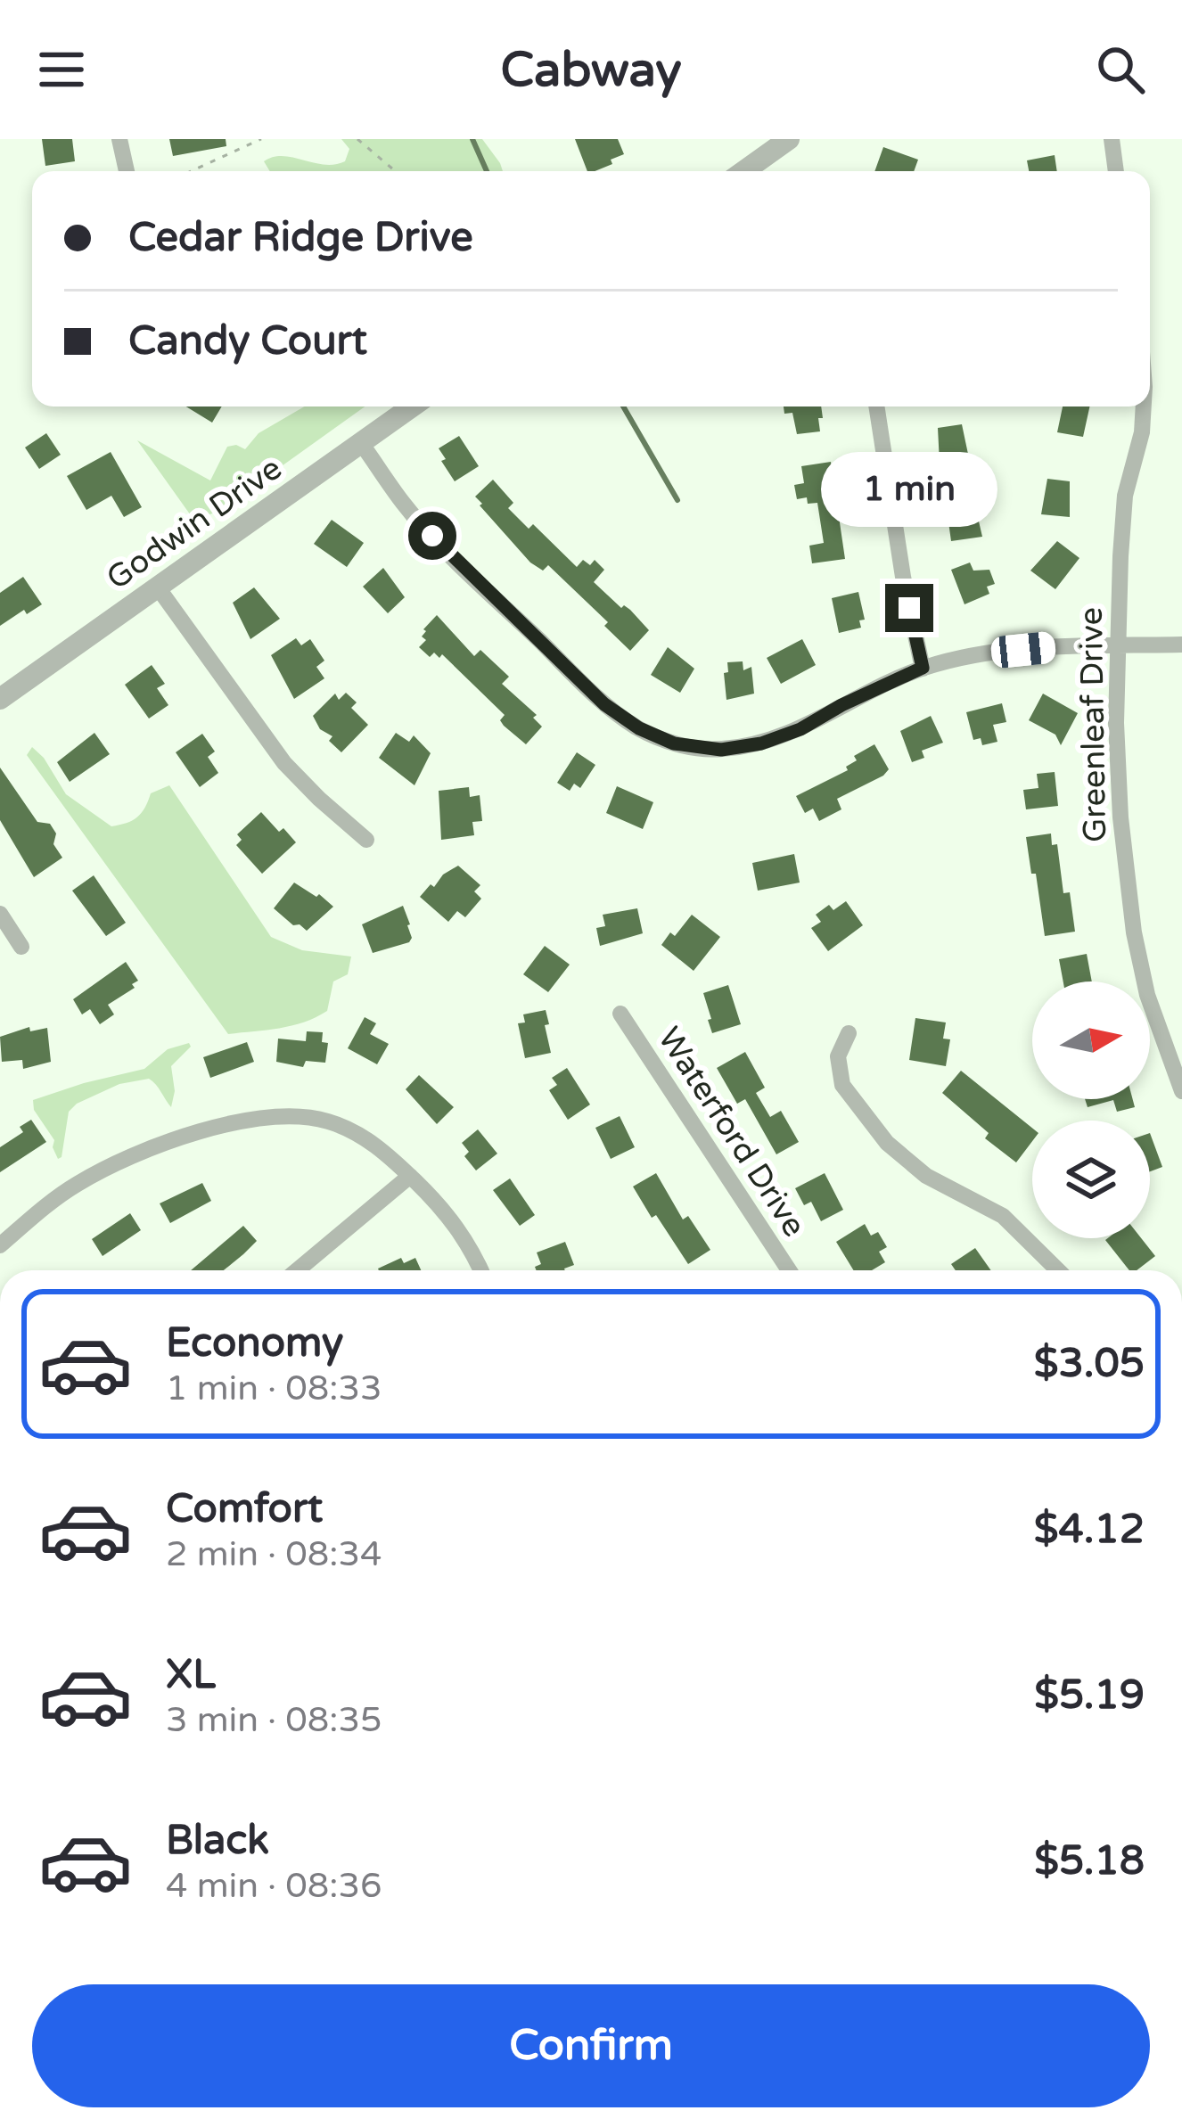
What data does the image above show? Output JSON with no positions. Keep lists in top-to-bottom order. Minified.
{"streets":{"street":["Godwin Drive","Greenleaf Drive","Waterford Drive"]},"north":"right","page":{"header":"Cabway","banner":["Cedar Ridge Drive","Candy Court"],"bubble":"1 min","list":[{"name":"Economy","note":"1 min · 08:33","value":"$3.05"},{"name":"Comfort","note":"2 min · 08:34","value":"$4.12"},{"name":"XL","note":"3 min · 08:35","value":"$5.19"},{"name":"Black","note":"4 min · 08:36","value":"$5.18"}],"buttons":"Confirm"}}
